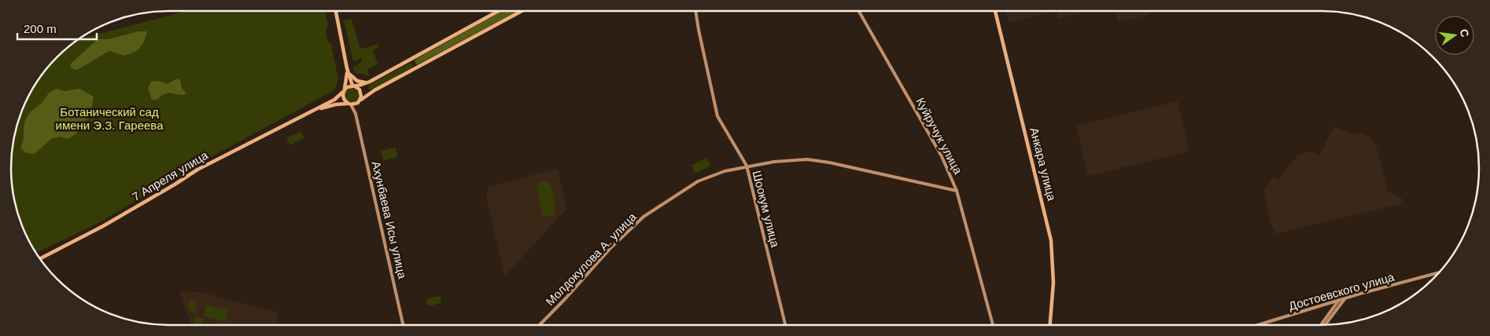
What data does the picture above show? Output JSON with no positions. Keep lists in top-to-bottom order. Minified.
{"streets":{"main road":["Анкара улица","7 Апреля улица"],"street":["Куйручук улица","Шоокум улица","Ахунбаева Исы улица","Молдокулова А. улица","Достоевского улица"]},"crossings":[["Куйручук улица","Молдокулова А. улица"],["7 Апреля улица","Ахунбаева Исы улица"],["Шоокум улица","Молдокулова А. улица"]],"parks":["Ботанический сад имени Э.З. Гареева"],"scale_bar":"200 m","north":"right"}
